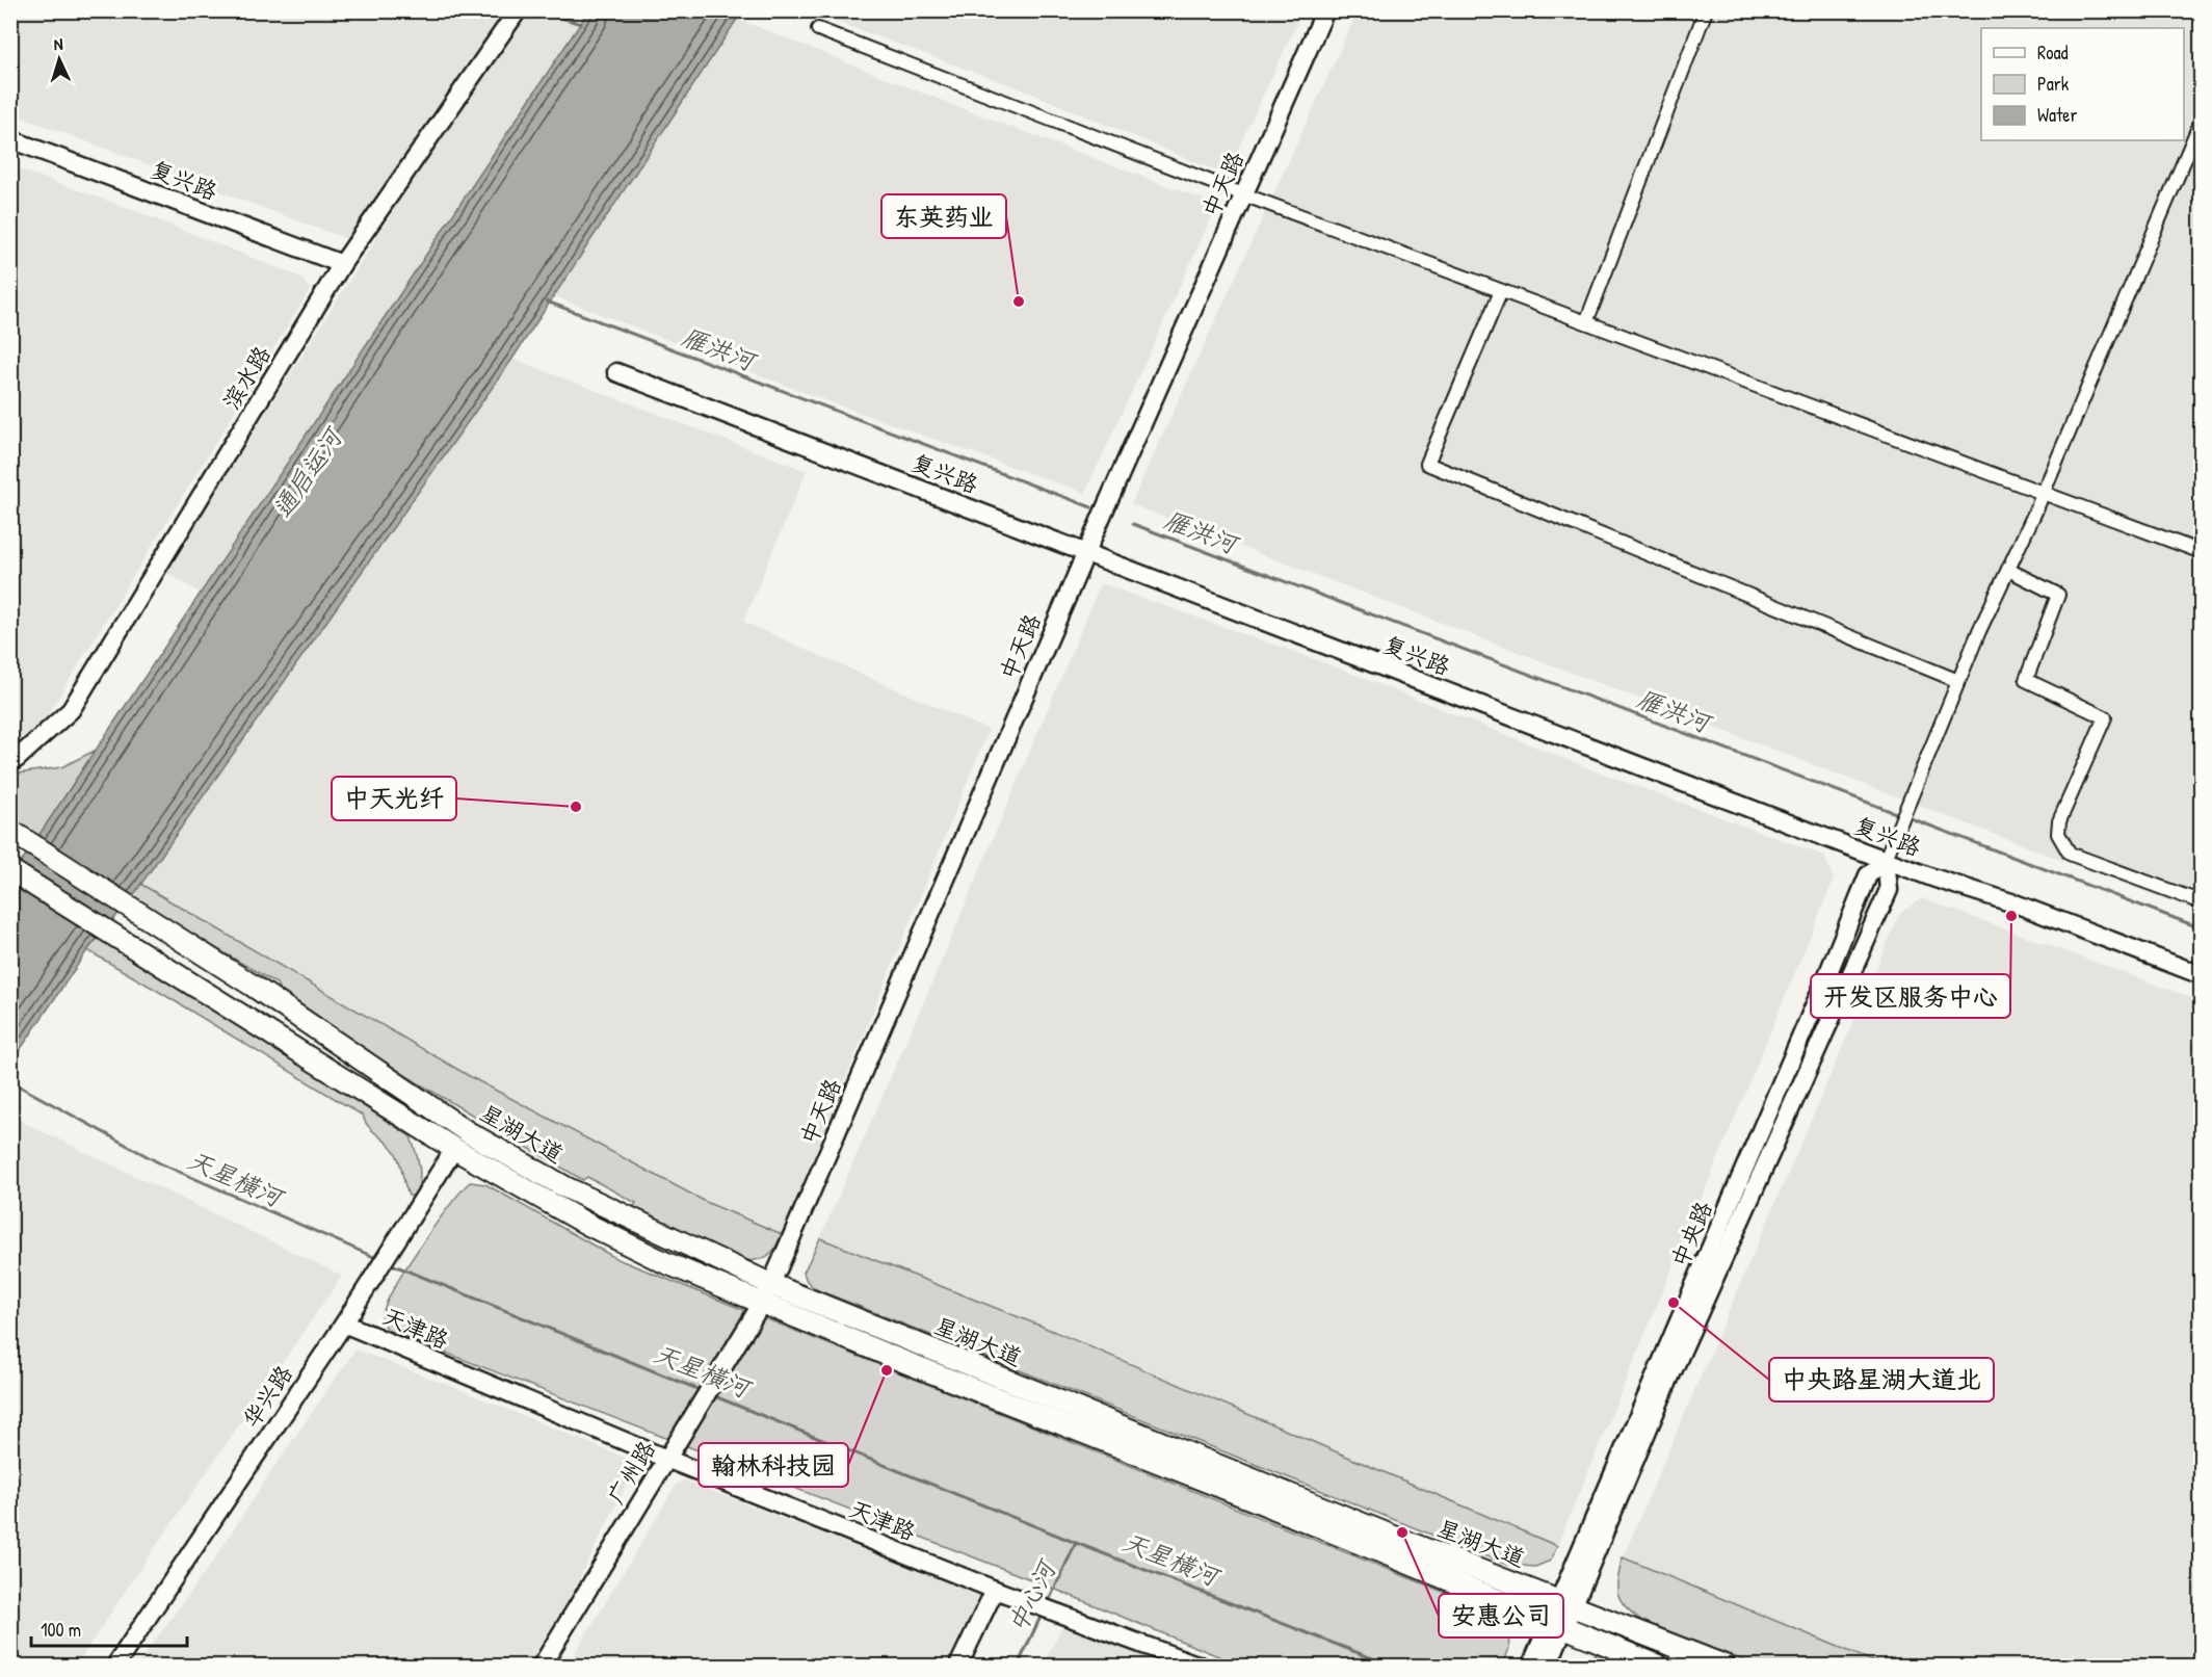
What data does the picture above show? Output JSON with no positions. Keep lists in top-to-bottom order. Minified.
{"streets":{"main road":["星湖大道"],"street":["复兴路","中天路","滨水路","中央路","天津路","华兴路","广州路"]},"crossings":[["复兴路","中天路"],["复兴路","滨水路"],["复兴路","中央路"],["中天路","星湖大道"],["中天路","广州路"],["星湖大道","中央路"],["星湖大道","华兴路"],["星湖大道","广州路"],["天津路","华兴路"],["天津路","广州路"]],"water":["雁洪河","通启运河","天星横河","中心河"],"places":["东英药业","中天光纤","开发区服务中心","中央路星湖大道北","翰林科技园","安惠公司"],"legend":["Road","Park","Water"],"scale_bar":"100 m","north":"top"}
